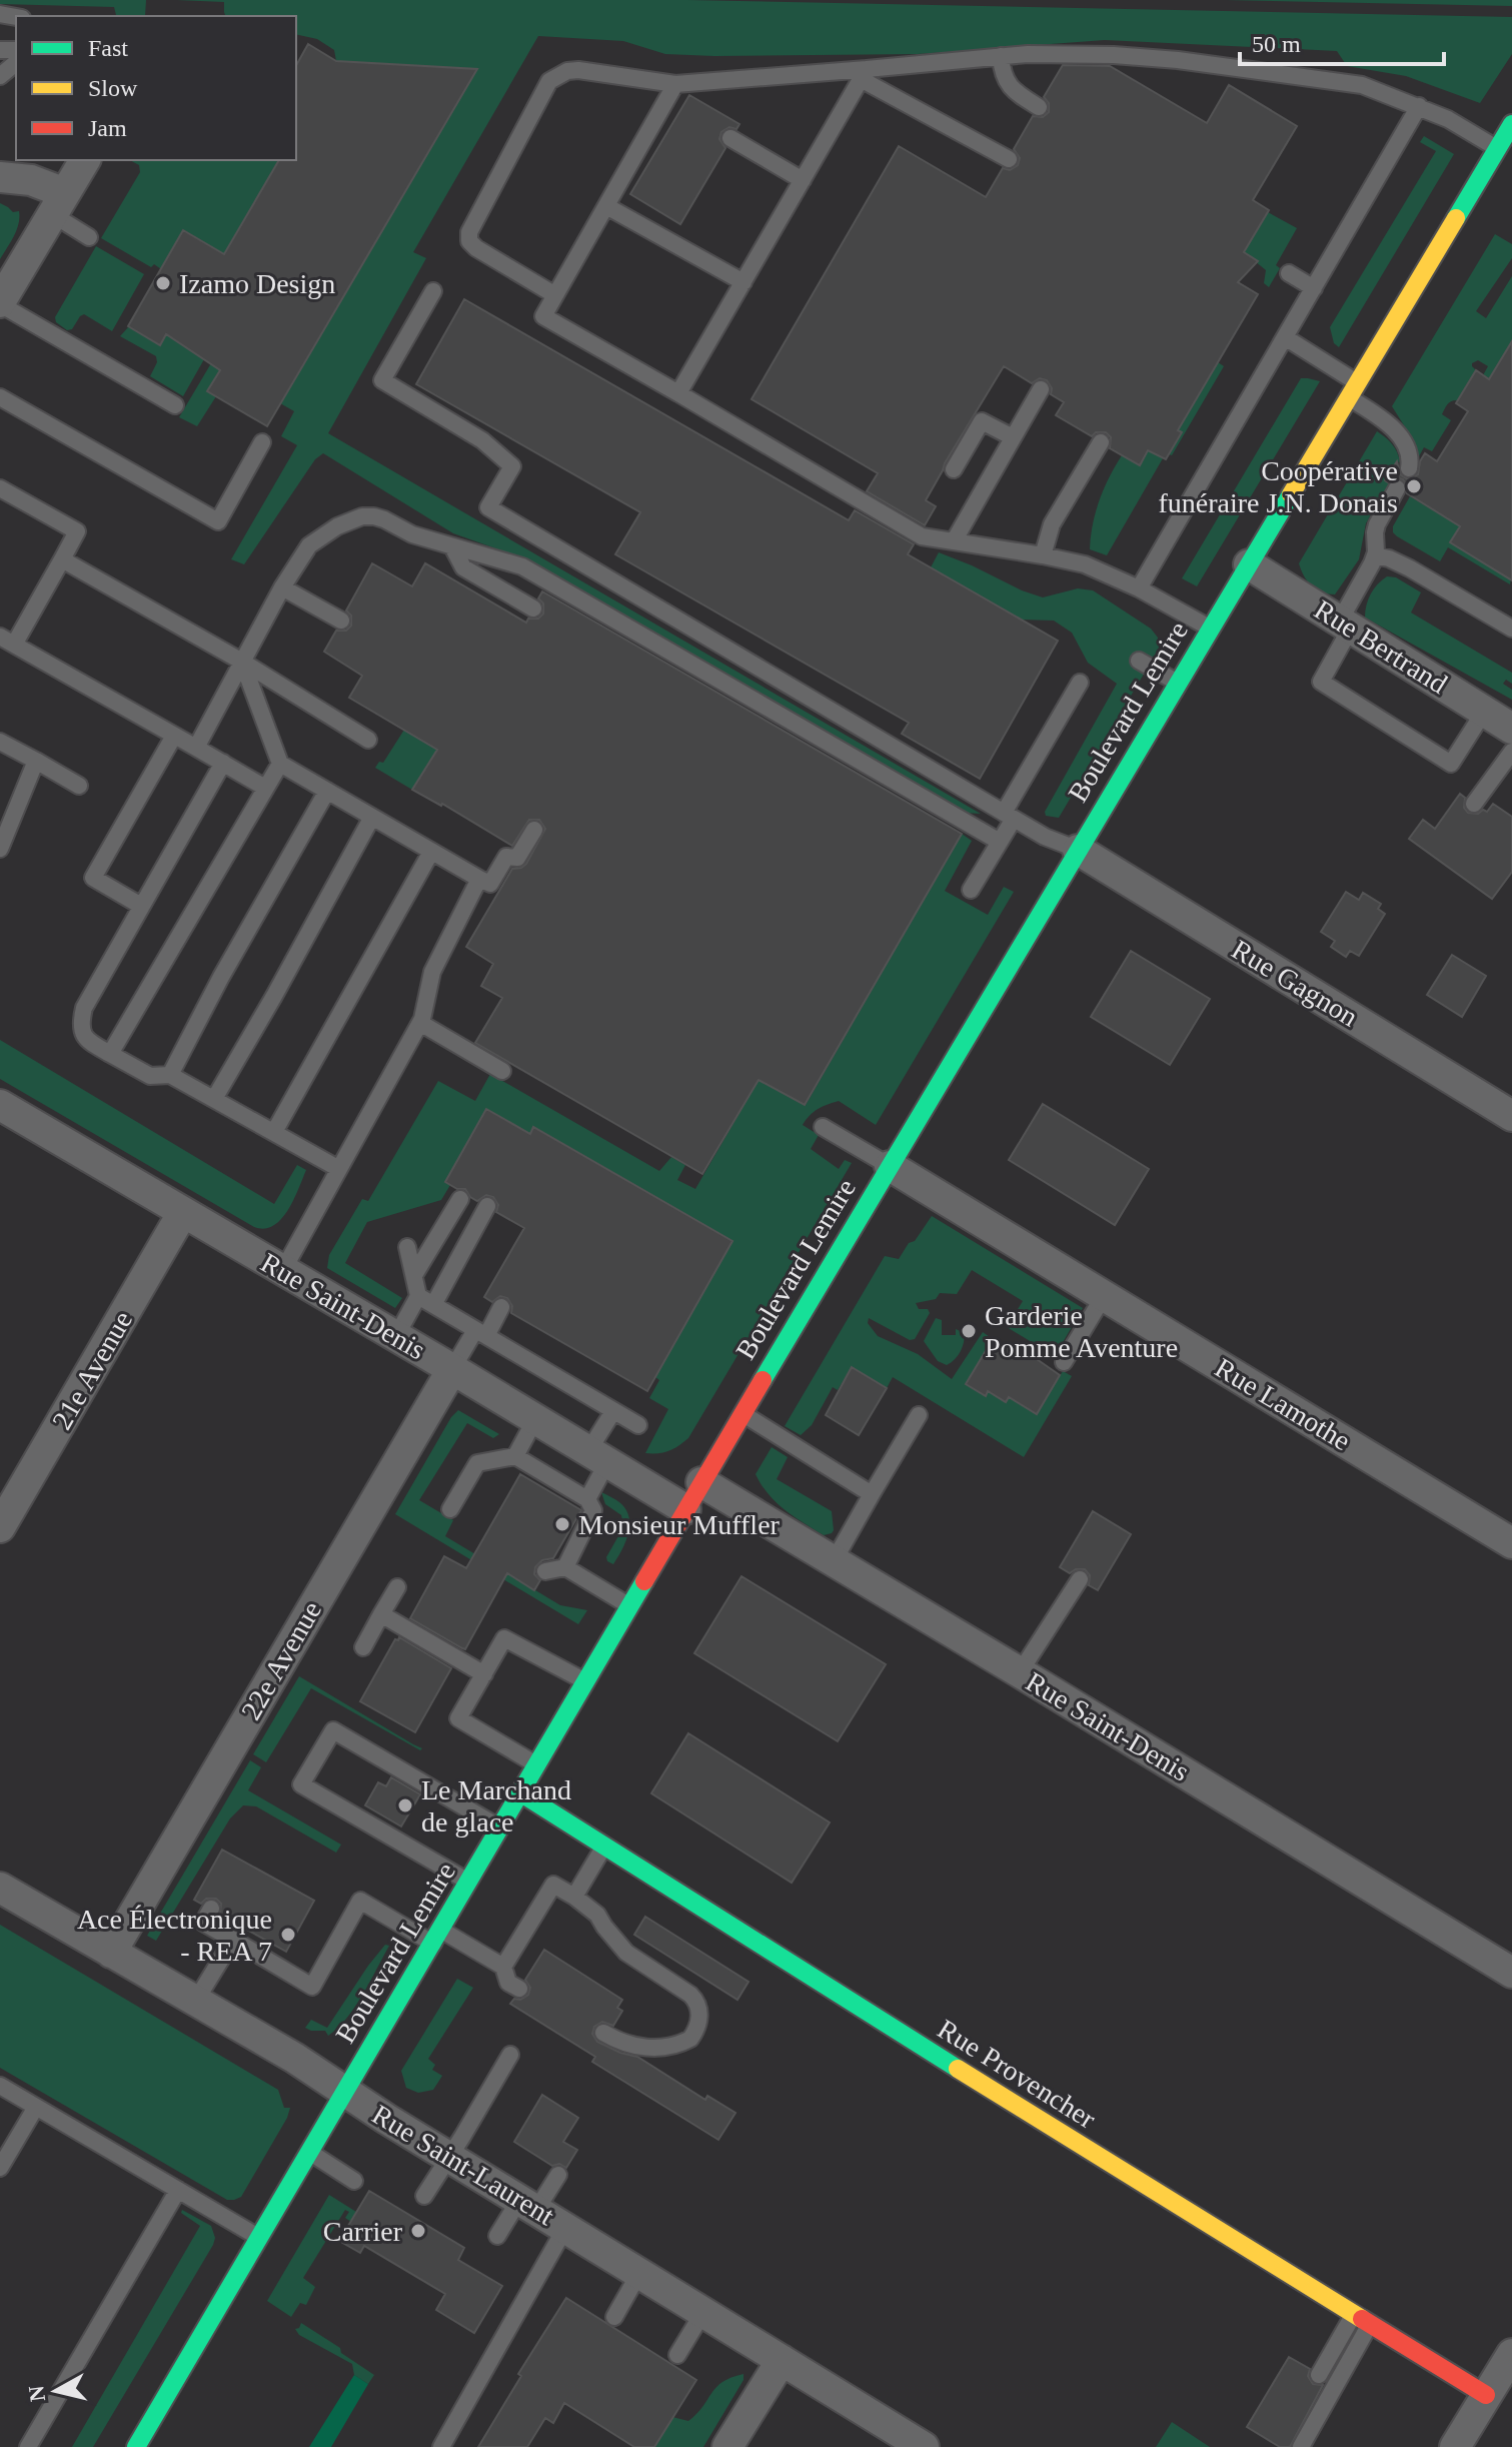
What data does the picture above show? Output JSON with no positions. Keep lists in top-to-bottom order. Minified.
{"streets":{"main road":["Boulevard Lemire","Rue Provencher"],"street":["Rue Bertrand","Rue Gagnon","Rue Saint-Denis","21e Avenue","Rue Lamothe","22e Avenue","Rue Saint-Laurent"]},"crossings":[["Rue Bertrand","Boulevard Lemire"],["Boulevard Lemire","Rue Gagnon"],["Boulevard Lemire","Rue Saint-Denis"],["Boulevard Lemire","Rue Lamothe"],["Boulevard Lemire","Rue Provencher"],["Boulevard Lemire","Rue Saint-Laurent"],["Rue Saint-Denis","21e Avenue"],["Rue Saint-Denis","22e Avenue"],["22e Avenue","Rue Saint-Laurent"]],"places":["Izamo Design","Coopérative funéraire J.N. Donais","Garderie Pomme Aventure","Monsieur Muffler","Le Marchand de glace","Ace Électronique - REA 7","Carrier"],"legend":["Fast","Slow","Jam"],"scale_bar":"50 m","north":"left"}
